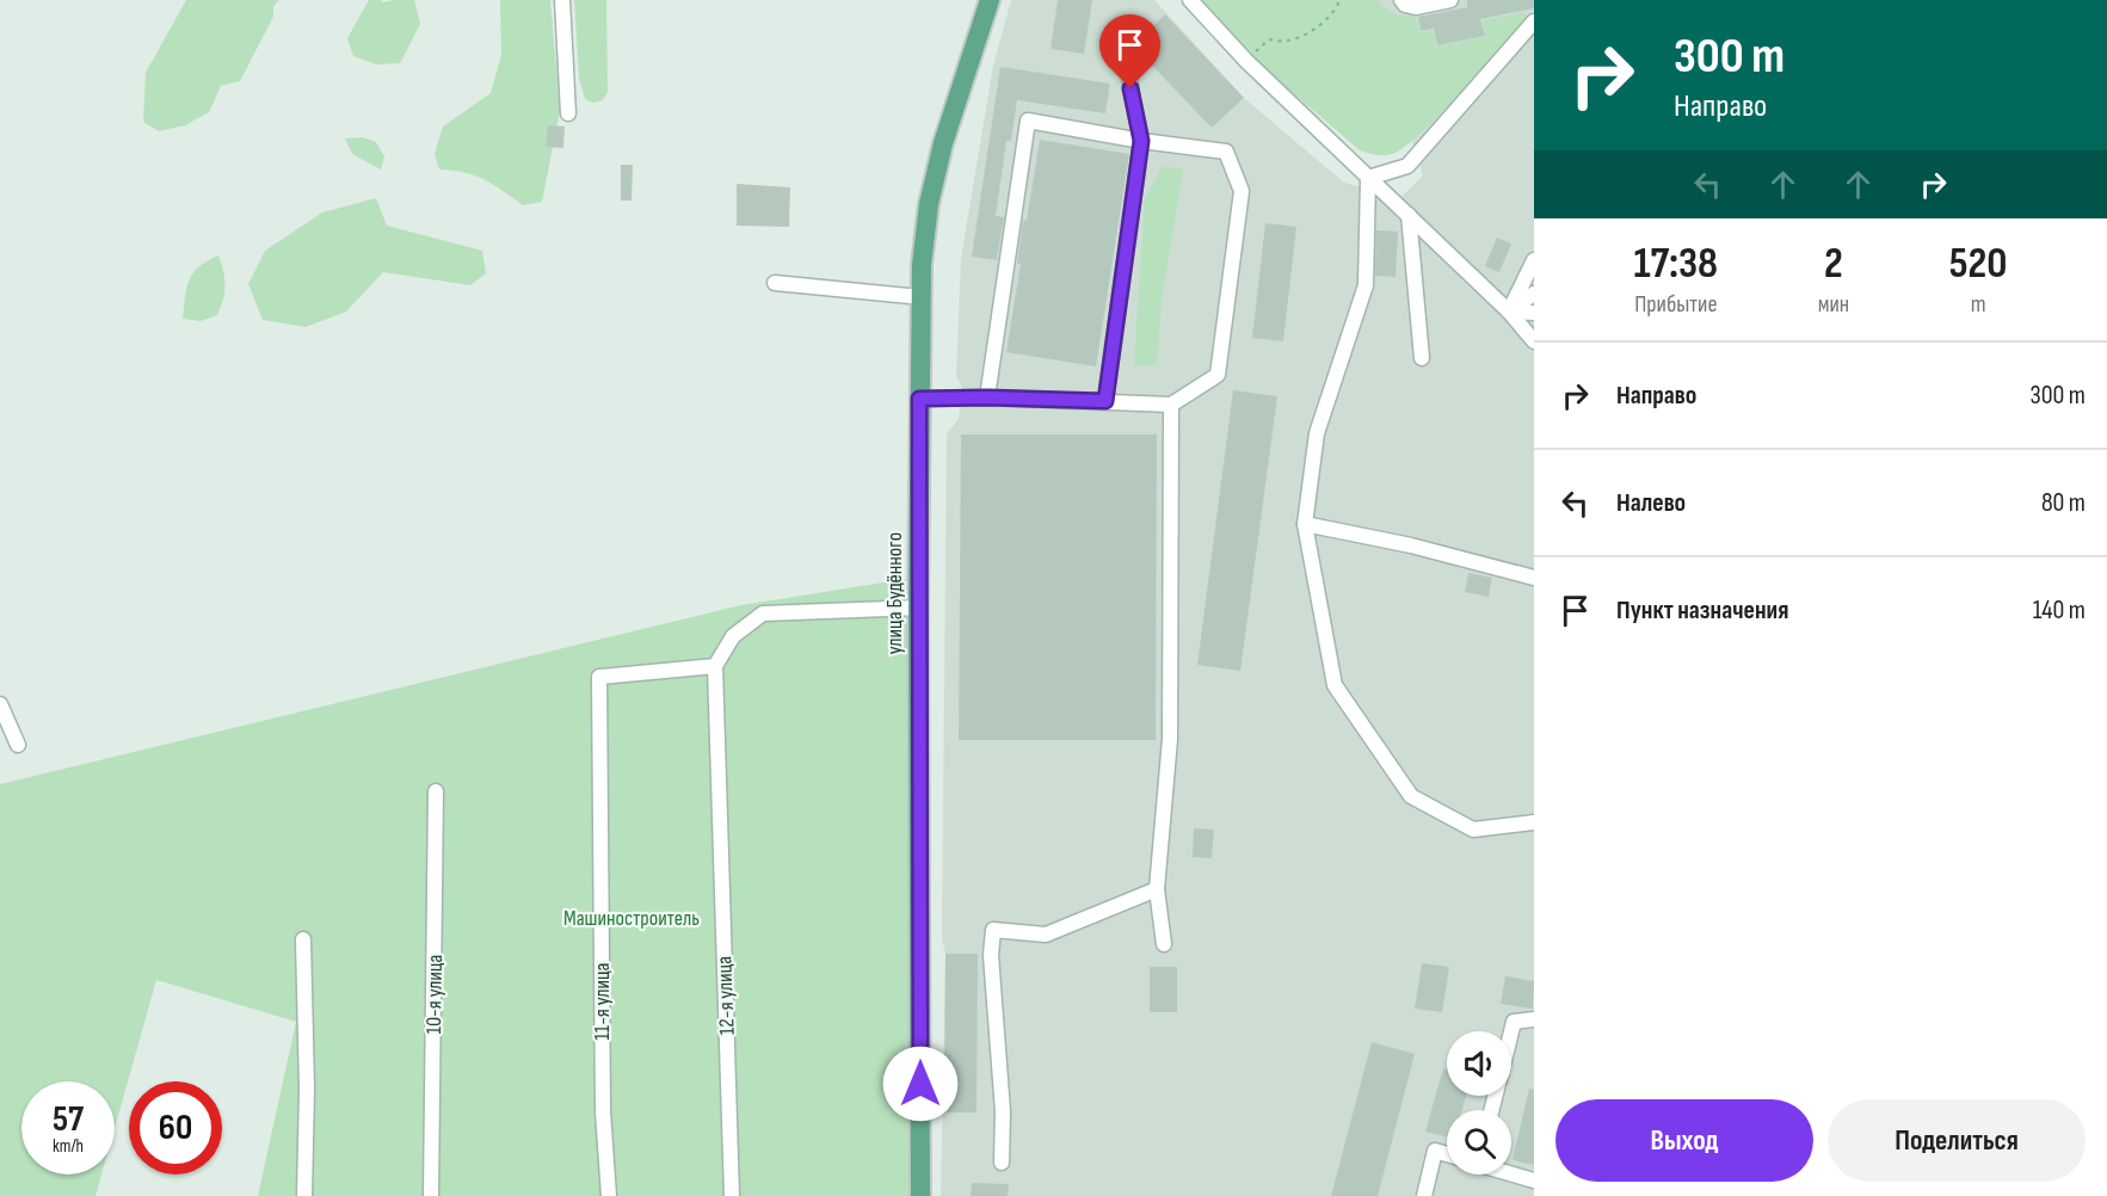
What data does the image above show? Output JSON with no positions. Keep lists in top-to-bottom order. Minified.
{"streets":{"main road":["улица Будённого"],"street":["10-я улица","12-я улица","11-я улица"]},"crossings":[["12-я улица","11-я улица"]],"parks":["Машиностроитель"],"page":{"turn":["300 m","Направо"],"eta":["17:38","Прибытие","2","мин","520","m"],"list":[{"name":"Направо","value":"300 m"},{"name":"Налево","value":"80 m"},{"name":"Пункт назначения","value":"140 m"}],"speed":"57 km/h","limit":"60","buttons":["Выход","Поделиться"]}}
